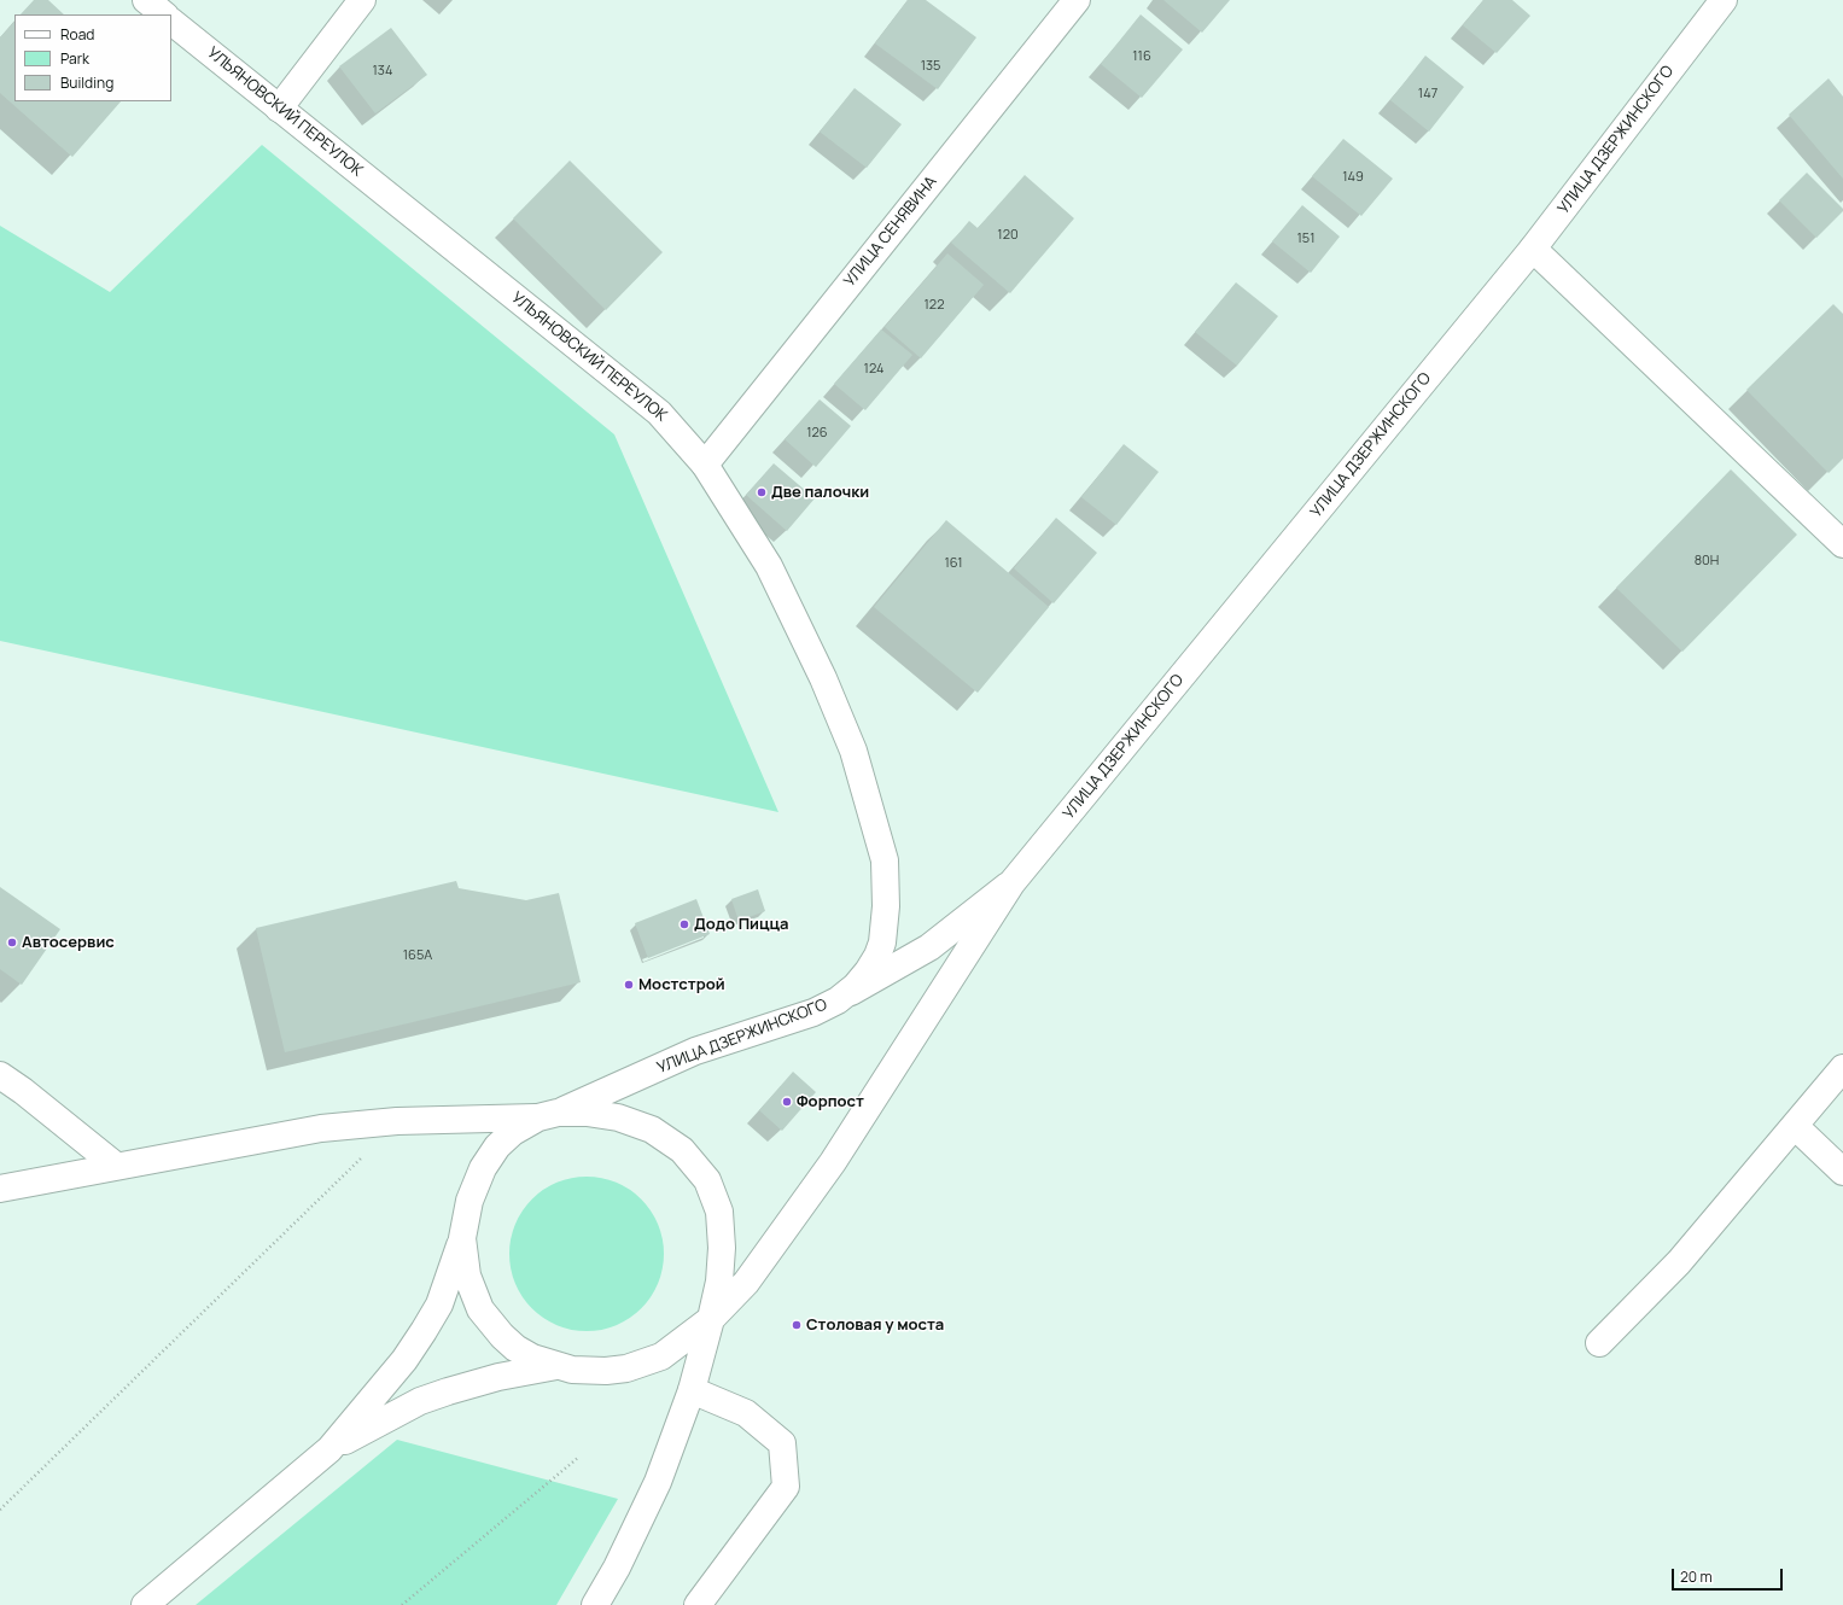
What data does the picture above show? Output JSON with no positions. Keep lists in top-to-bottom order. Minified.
{"streets":{"main road":["УЛЬЯНОВСКИЙ ПЕРЕУЛОК","УЛИЦА ДЗЕРЖИНСКОГО","УЛИЦА СЕНЯВИНА"]},"crossings":[["УЛЬЯНОВСКИЙ ПЕРЕУЛОК","УЛИЦА ДЗЕРЖИНСКОГО"],["УЛЬЯНОВСКИЙ ПЕРЕУЛОК","УЛИЦА СЕНЯВИНА"]],"places":["Две палочки","Додо Пицца","Автосервис","Мостстрой","Форпост","Столовая у моста"],"house_numbers":["116","135","134","147","149","120","151","122","124","126","80Н","161","165А"],"legend":["Road","Park","Building"],"scale_bar":"20 m"}
